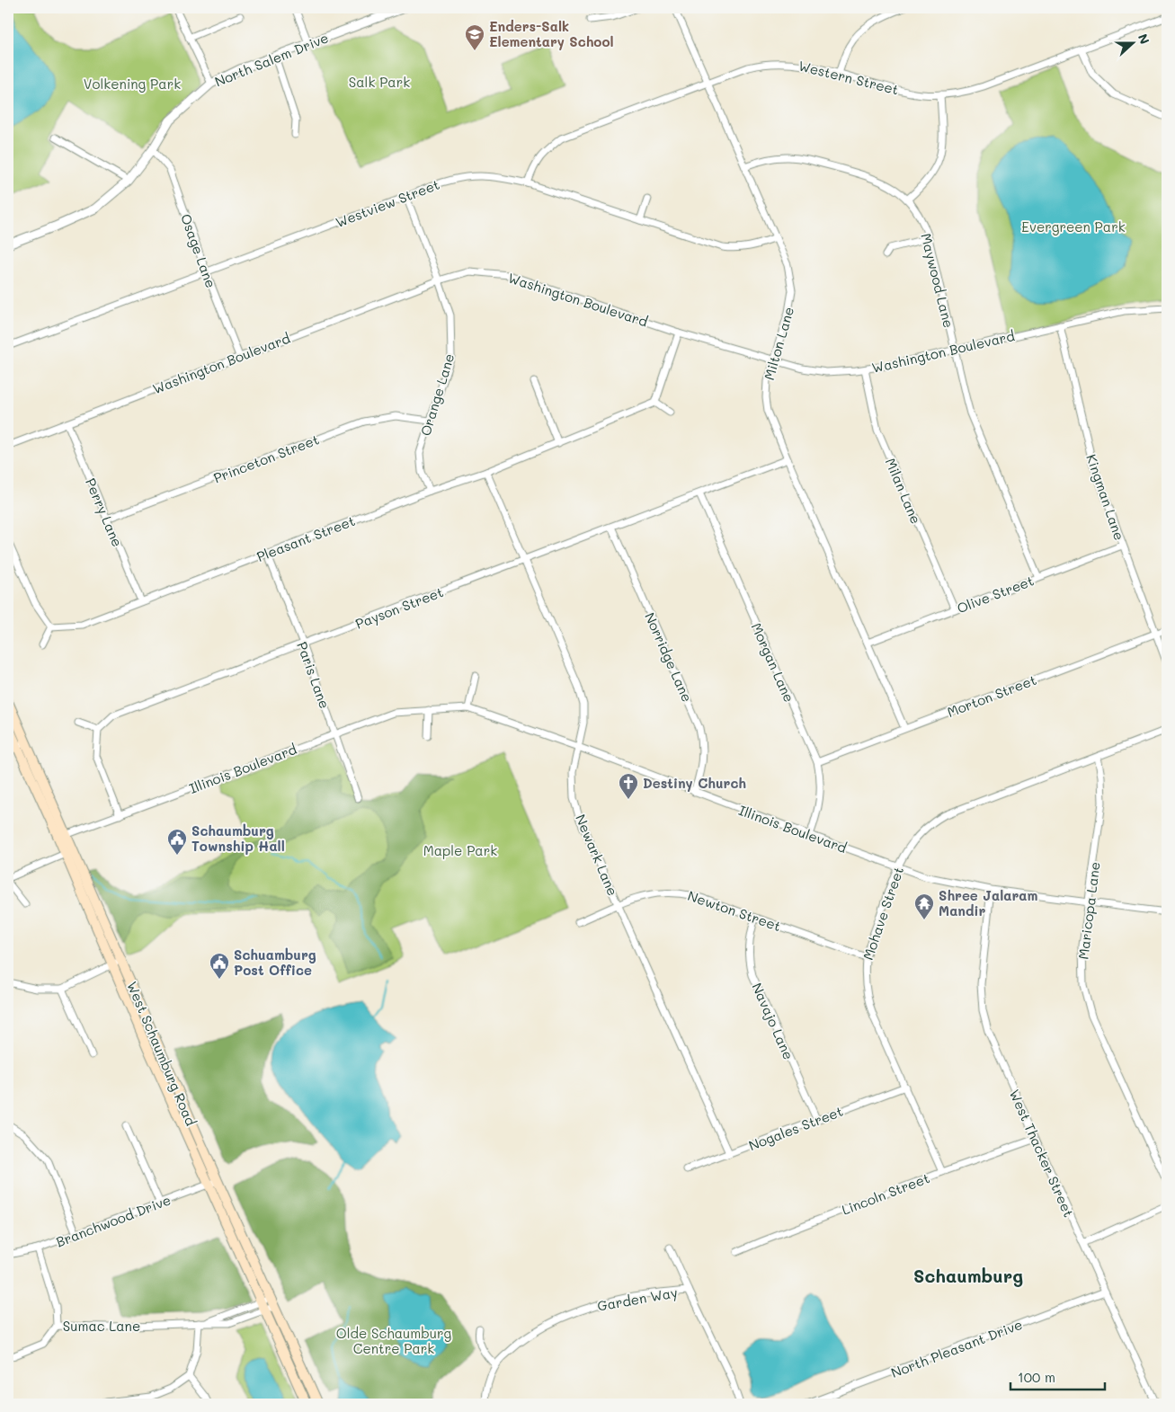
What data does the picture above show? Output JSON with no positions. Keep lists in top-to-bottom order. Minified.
{"streets":{"main road":["West Schaumburg Road"],"street":["North Salem Drive","Western Street","Westview Street","Osage Lane","Maywood Lane","Washington Boulevard","Milton Lane","Orange Lane","Princeton Street","Milan Lane","Kingman Lane","Perry Lane","Pleasant Street","Olive Street","Payson Street","Norridge Lane","Morgan Lane","Paris Lane","Morton Street","Illinois Boulevard","Newark Lane","Newton Street","Maricopa Lane","Mohave Street","Navajo Lane","Nogales Street","West Thacker Street","Lincoln Street","Branchwood Drive","Garden Way","Sumac Lane","North Pleasant Drive"]},"crossings":[["North Salem Drive","Osage Lane"],["Western Street","Westview Street"],["Western Street","Milton Lane"],["Westview Street","Osage Lane"],["Westview Street","Milton Lane"],["Westview Street","Orange Lane"],["Osage Lane","Washington Boulevard"],["Maywood Lane","Washington Boulevard"],["Maywood Lane","Milton Lane"],["Maywood Lane","Olive Street"],["Washington Boulevard","Milton Lane"],["Washington Boulevard","Orange Lane"],["Washington Boulevard","Milan Lane"],["Washington Boulevard","Kingman Lane"],["Washington Boulevard","Perry Lane"],["Milton Lane","Olive Street"],["Milton Lane","Payson Street"],["Milton Lane","Morton Street"],["Orange Lane","Princeton Street"],["Orange Lane","Pleasant Street"],["Princeton Street","Perry Lane"],["Milan Lane","Olive Street"],["Kingman Lane","Olive Street"],["Kingman Lane","Morton Street"],["Perry Lane","Pleasant Street"],["Pleasant Street","Paris Lane"],["Pleasant Street","Newark Lane"],["Payson Street","Norridge Lane"],["Payson Street","Morgan Lane"],["Payson Street","Paris Lane"],["Payson Street","Newark Lane"],["Norridge Lane","Illinois Boulevard"],["Morgan Lane","Morton Street"],["Morgan Lane","Illinois Boulevard"],["Paris Lane","Illinois Boulevard"],["Illinois Boulevard","Newark Lane"],["Illinois Boulevard","Maricopa Lane"],["Illinois Boulevard","Mohave Street"],["Illinois Boulevard","West Schaumburg Road"],["Illinois Boulevard","West Thacker Street"],["Newark Lane","Newton Street"],["Newark Lane","Nogales Street"],["Newton Street","Mohave Street"],["Newton Street","Navajo Lane"],["Maricopa Lane","Mohave Street"],["Mohave Street","Nogales Street"],["Mohave Street","Lincoln Street"],["Navajo Lane","Nogales Street"],["West Schaumburg Road","Branchwood Drive"],["West Schaumburg Road","Sumac Lane"],["West Thacker Street","Lincoln Street"],["West Thacker Street","North Pleasant Drive"]],"districts":["Schaumburg"],"parks":["Salk Park","Volkening Park","Evergreen Park","Maple Park","Olde Schaumburg Centre Park"],"places":{"school or university":["Enders-Salk Elementary School"],"church":["Destiny Church"],"public building":["Schaumburg Township Hall","Schuamburg Post Office"],"temple":["Shree Jalaram Mandir"]},"scale_bar":"100 m","north":"right"}
